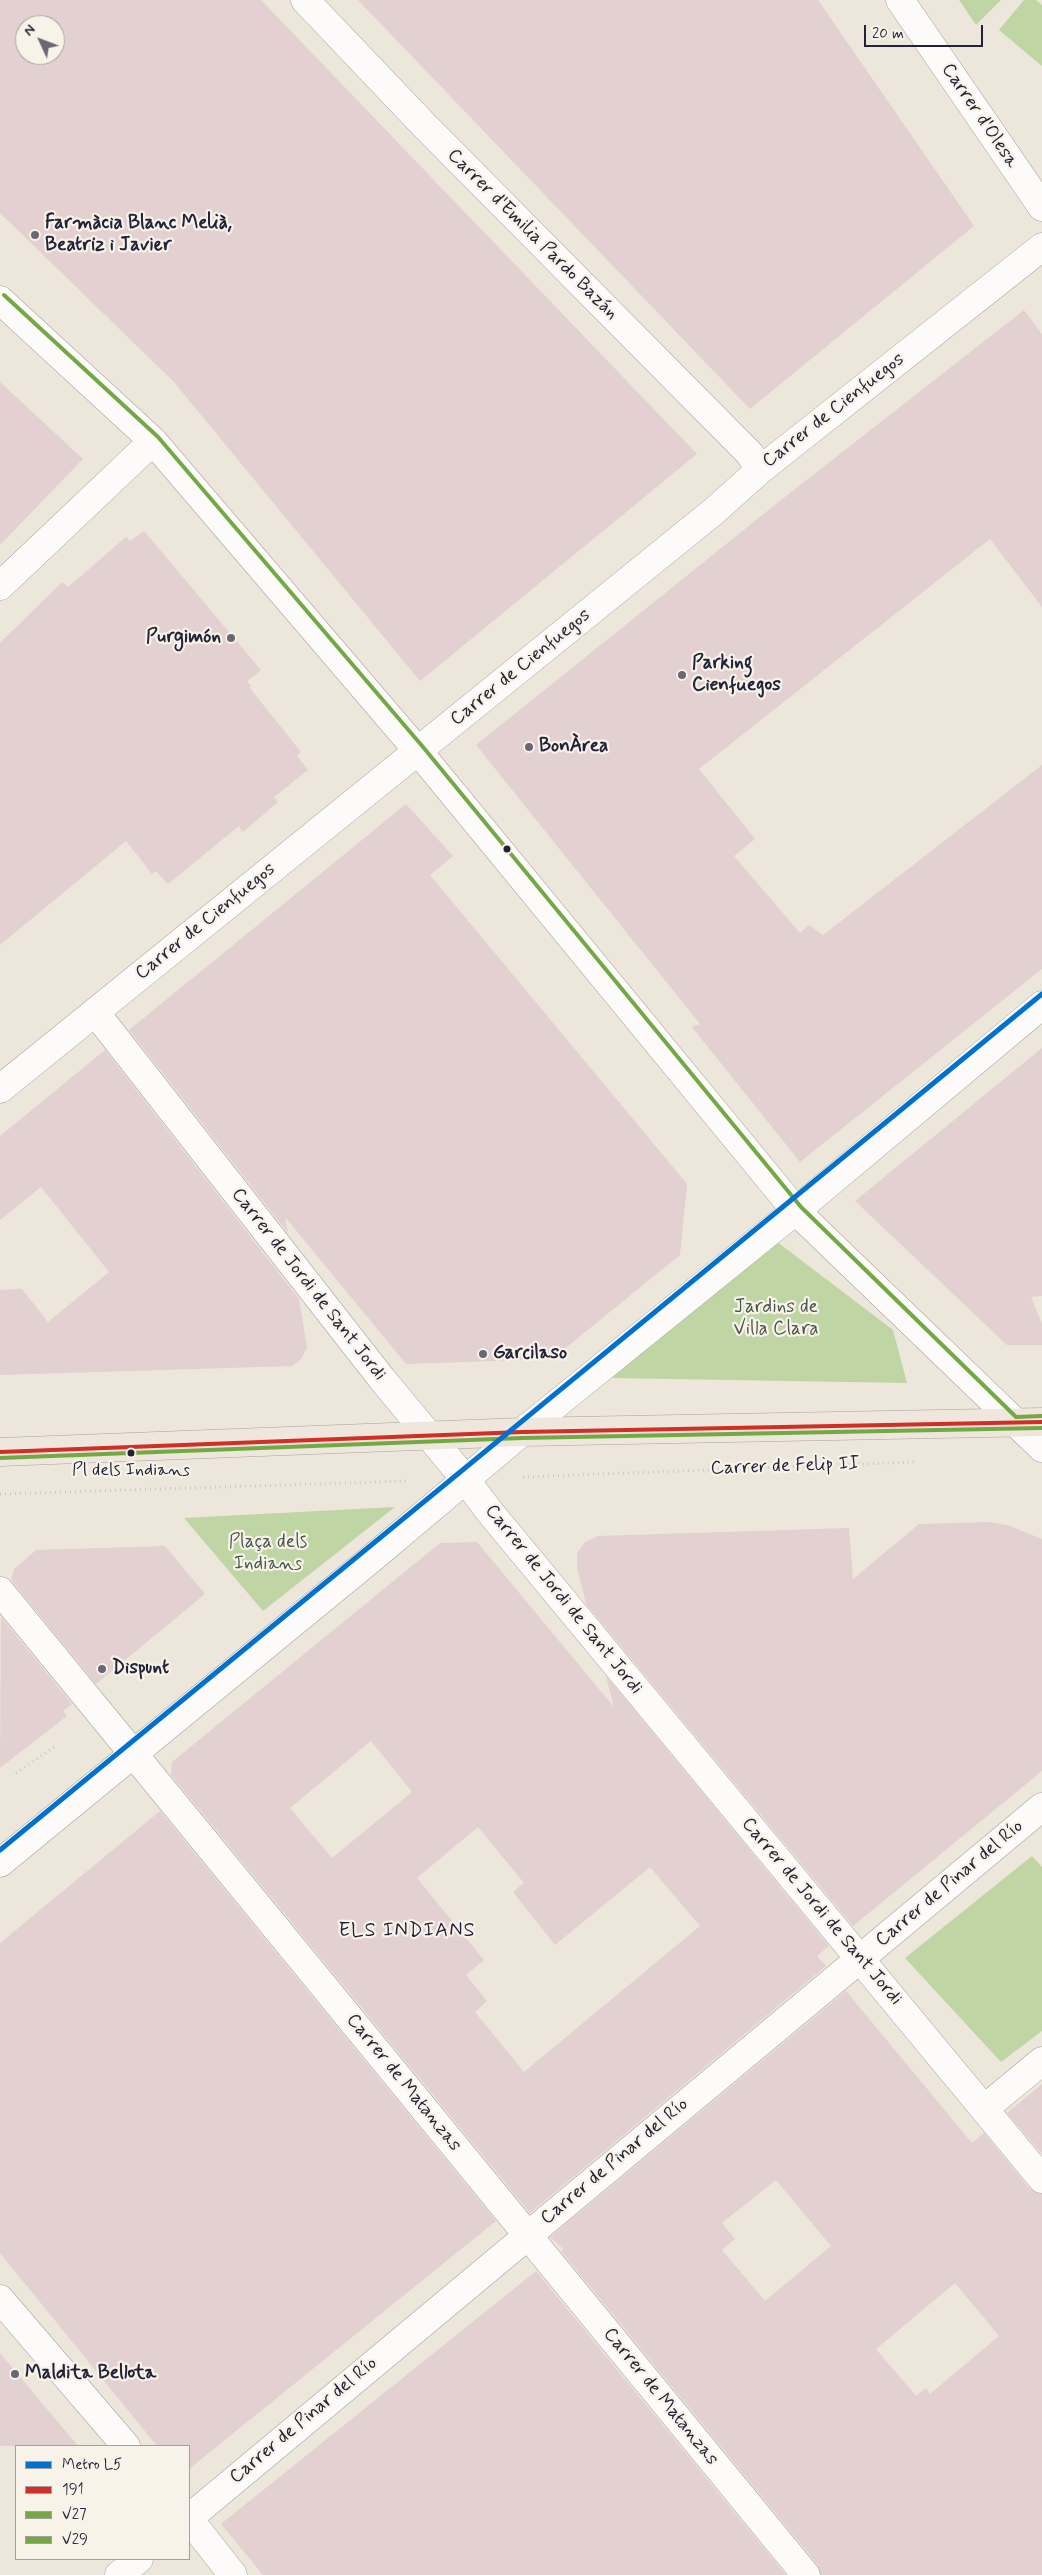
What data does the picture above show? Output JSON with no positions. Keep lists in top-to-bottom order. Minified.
{"streets":{"main road":["Carrer de Felip II"],"street":["Carrer d'Olesa","Carrer d'Emilia Pardo Bazán","Carrer de Cienfuegos","Carrer de Jordi de Sant Jordi","Carrer de Pinar del Río","Carrer de Matanzas"]},"crossings":[["Carrer d'Emilia Pardo Bazán","Carrer de Cienfuegos"],["Carrer de Cienfuegos","Carrer de Jordi de Sant Jordi"],["Carrer de Jordi de Sant Jordi","Carrer de Felip II"],["Carrer de Jordi de Sant Jordi","Carrer de Pinar del Río"],["Carrer de Pinar del Río","Carrer de Matanzas"]],"districts":["ELS INDIANS"],"parks":["Jardins de Villa Clara","Plaça dels Indians"],"places":["Farmàcia Blanc Melià, Beatriz i Javier","Purgimón","Parking Cienfuegos","BonÀrea","Garcilaso","Pl dels Indians","Dispunt","Maldita Bellota"],"lines":["transit line V29","metro line L5","transit line 191","transit line V27"],"legend":["Metro L5","191","V27","V29"],"scale_bar":"20 m","north":"top left"}
